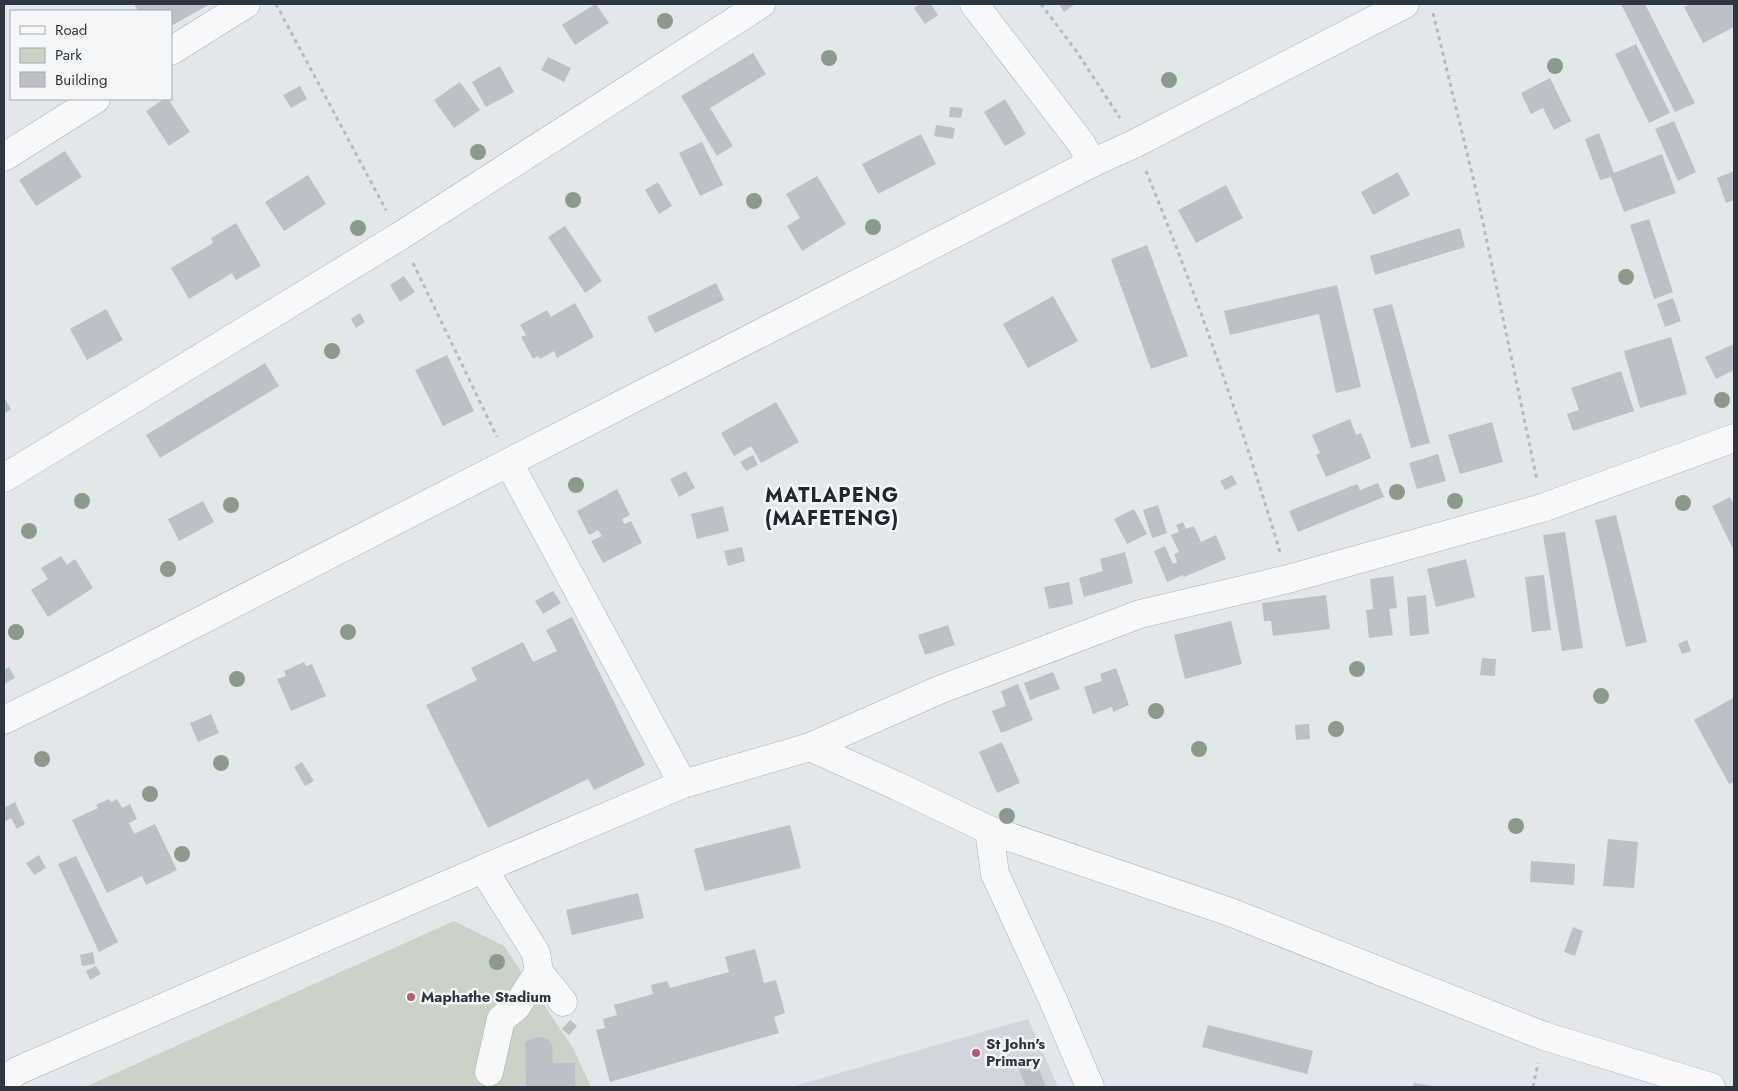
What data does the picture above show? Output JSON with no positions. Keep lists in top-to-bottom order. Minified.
{"districts":["MATLAPENG (MAFETENG)"],"places":["Maphathe Stadium","St John's Primary"],"legend":["Road","Park","Building"]}
